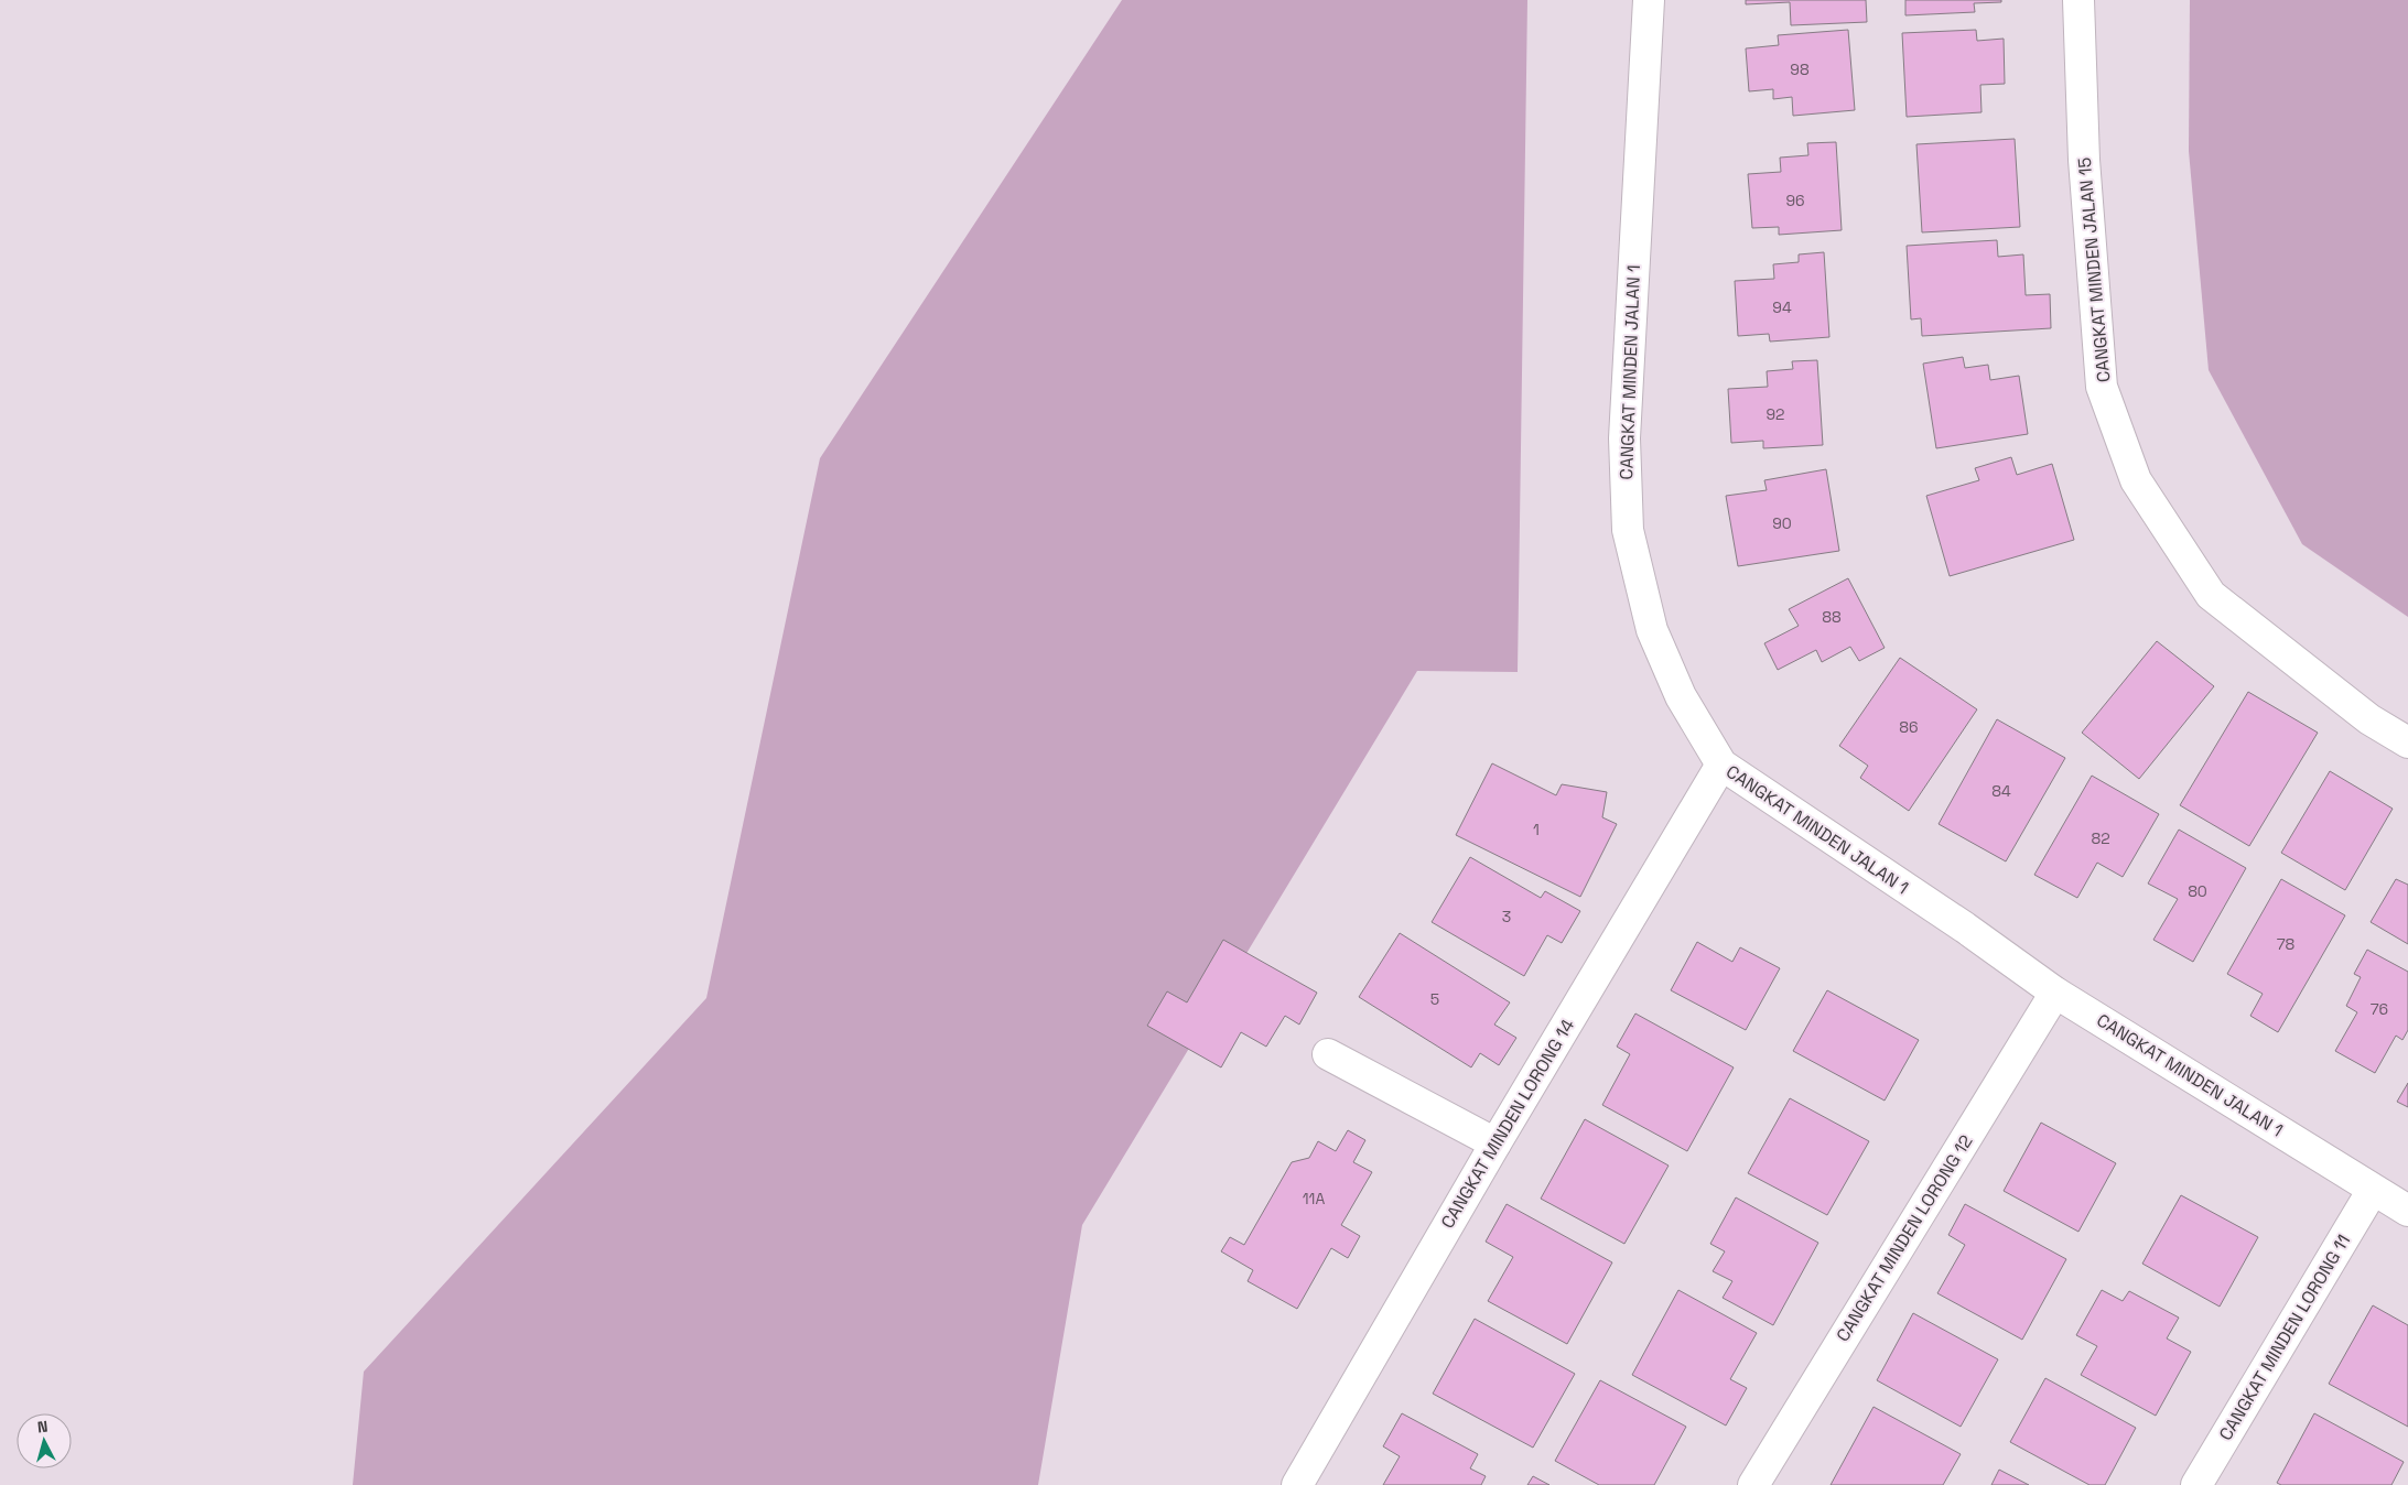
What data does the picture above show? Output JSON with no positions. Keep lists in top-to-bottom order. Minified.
{"streets":{"street":["CANGKAT MINDEN JALAN 15","CANGKAT MINDEN JALAN 1","CANGKAT MINDEN LORONG 14","CANGKAT MINDEN LORONG 12","CANGKAT MINDEN LORONG 11"]},"crossings":[["CANGKAT MINDEN JALAN 1","CANGKAT MINDEN LORONG 14"],["CANGKAT MINDEN JALAN 1","CANGKAT MINDEN LORONG 12"],["CANGKAT MINDEN JALAN 1","CANGKAT MINDEN LORONG 11"]],"house_numbers":["98","96","94","92","90","88","86","84","1","82","80","3","78","5","76","11A"],"north":"top"}
